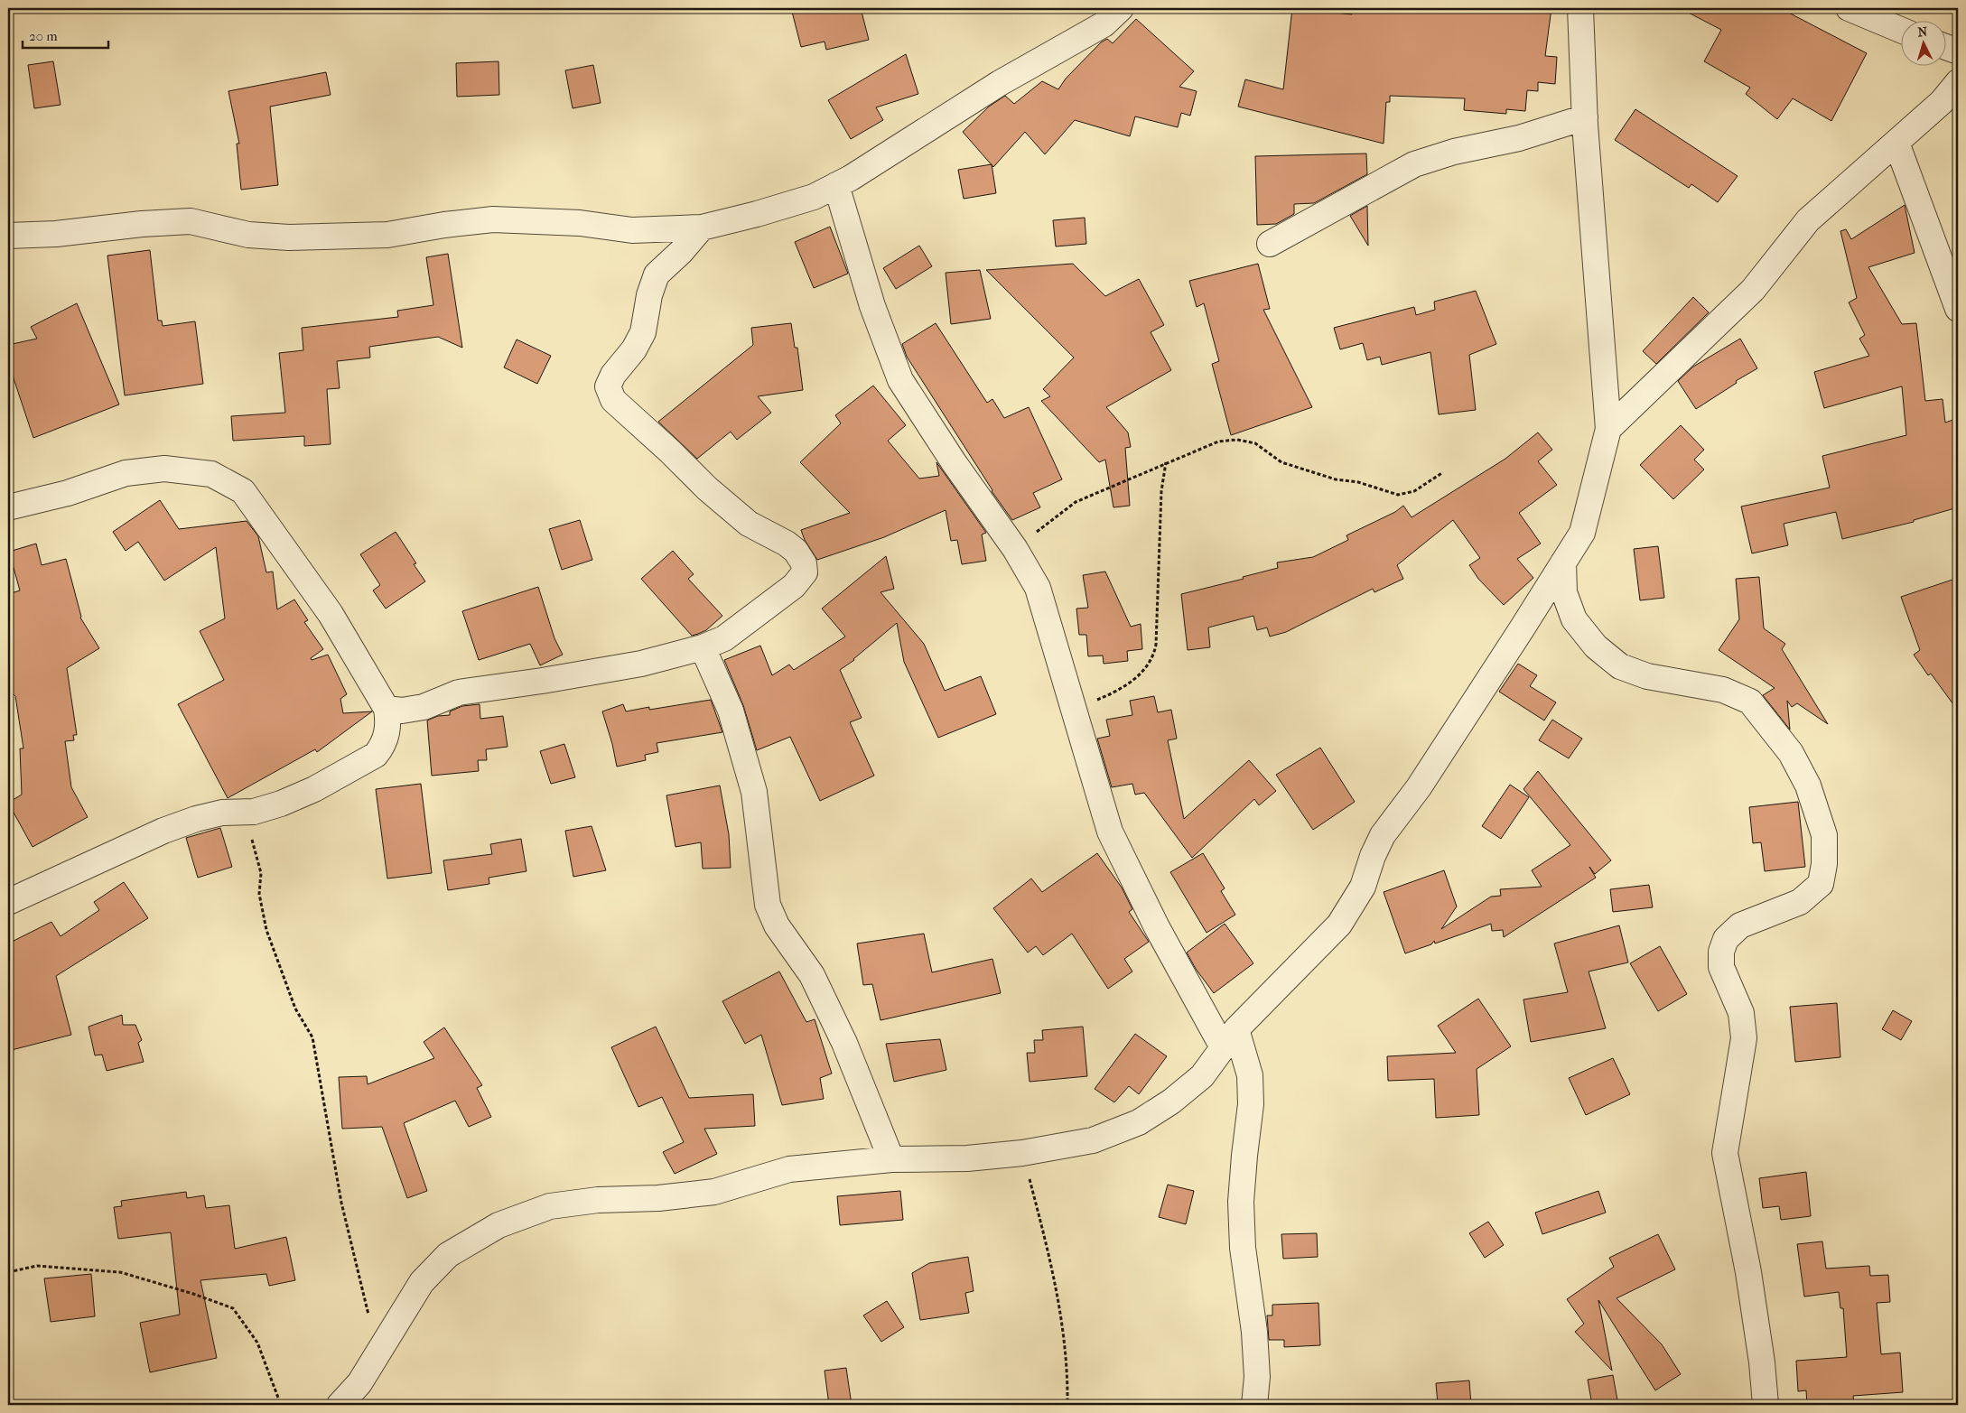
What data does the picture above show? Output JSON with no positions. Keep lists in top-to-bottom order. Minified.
{"scale_bar":"20 m","north":"top"}
